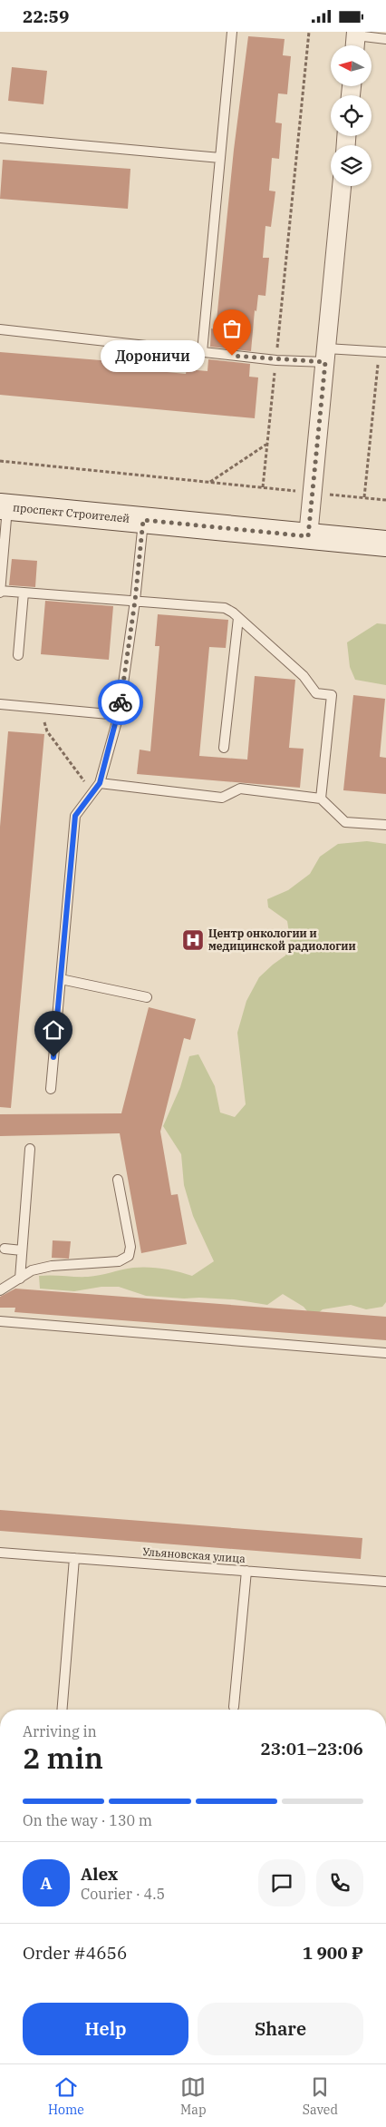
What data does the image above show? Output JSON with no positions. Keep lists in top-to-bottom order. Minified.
{"streets":{"main road":["проспект Строителей"],"lane":["Ульяновская улица"]},"places":{"other":["Дороничи"],"hospital":["Центр онкологии и медицинской радиологии"]},"north":"left","page":{"status":"22:59","bubble":"Дороничи","heading":["2 min","Arriving in","23:01–23:06"],"panel":["Alex","Courier · 4.5","Order #4656","1 900 ₽"],"bar":"On the way · 130 m","round":"A","buttons":["Help","Share"],"tabs":["Home","Map","Saved"]}}
